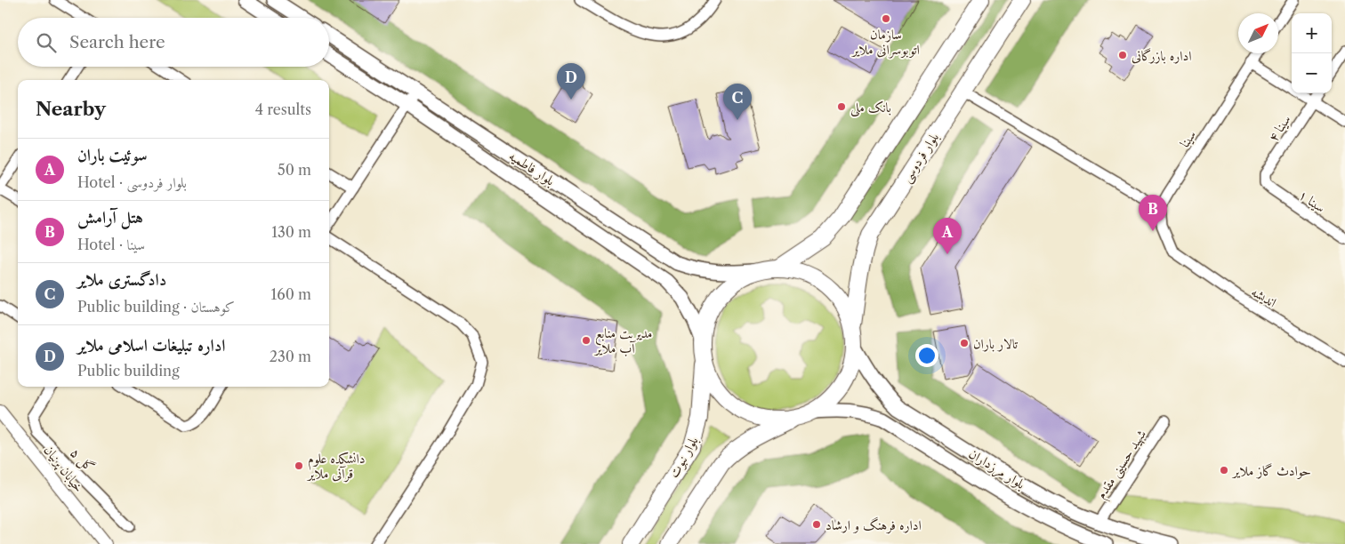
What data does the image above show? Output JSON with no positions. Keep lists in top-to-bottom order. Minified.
{"streets":{"main road":["بلوار فردوسی","بلوار فاطمیه","بلوار نبوت","بلوار مرزداران"],"street":["سینا ۴","سینا","سینا ۱","اندیشه","گل ۵","شهید حسینی مقدم","خیابان پرنیان"]},"crossings":[["سینا ۴","سینا ۱"],["سینا","اندیشه"],["بلوار فردوسی","بلوار فاطمیه"],["بلوار فردوسی","بلوار نبوت"],["بلوار فردوسی","بلوار مرزداران"],["بلوار فاطمیه","بلوار نبوت"],["بلوار فاطمیه","بلوار مرزداران"],["بلوار نبوت","بلوار مرزداران"],["شهید حسینی مقدم","بلوار مرزداران"]],"places":["سازمان اتوبوسرانی ملایر","اداره بازرگانی","بانک ملی","مدیریت منابع آب ملایر","تالار باران","دانشکده علوم قرآنی ملایر","حوادث گاز ملایر","اداره فرهنگ و ارشاد"],"north":"top right","page":{"map_buttons":["+","−"],"search":"Search here","pins":["D","C","B","A"],"heading":["Nearby","4 results"],"list":[{"mark":"A","name":"سوئیت باران","note":"Hotel · بلوار فردوسی","value":"50 m"},{"mark":"B","name":"هتل آرامش","note":"Hotel · سینا","value":"130 m"},{"mark":"C","name":"دادگستری ملایر","note":"Public building · کوهستان","value":"160 m"},{"mark":"D","name":"اداره تبلیغات اسلامی ملایر","note":"Public building","value":"230 m"}]}}
